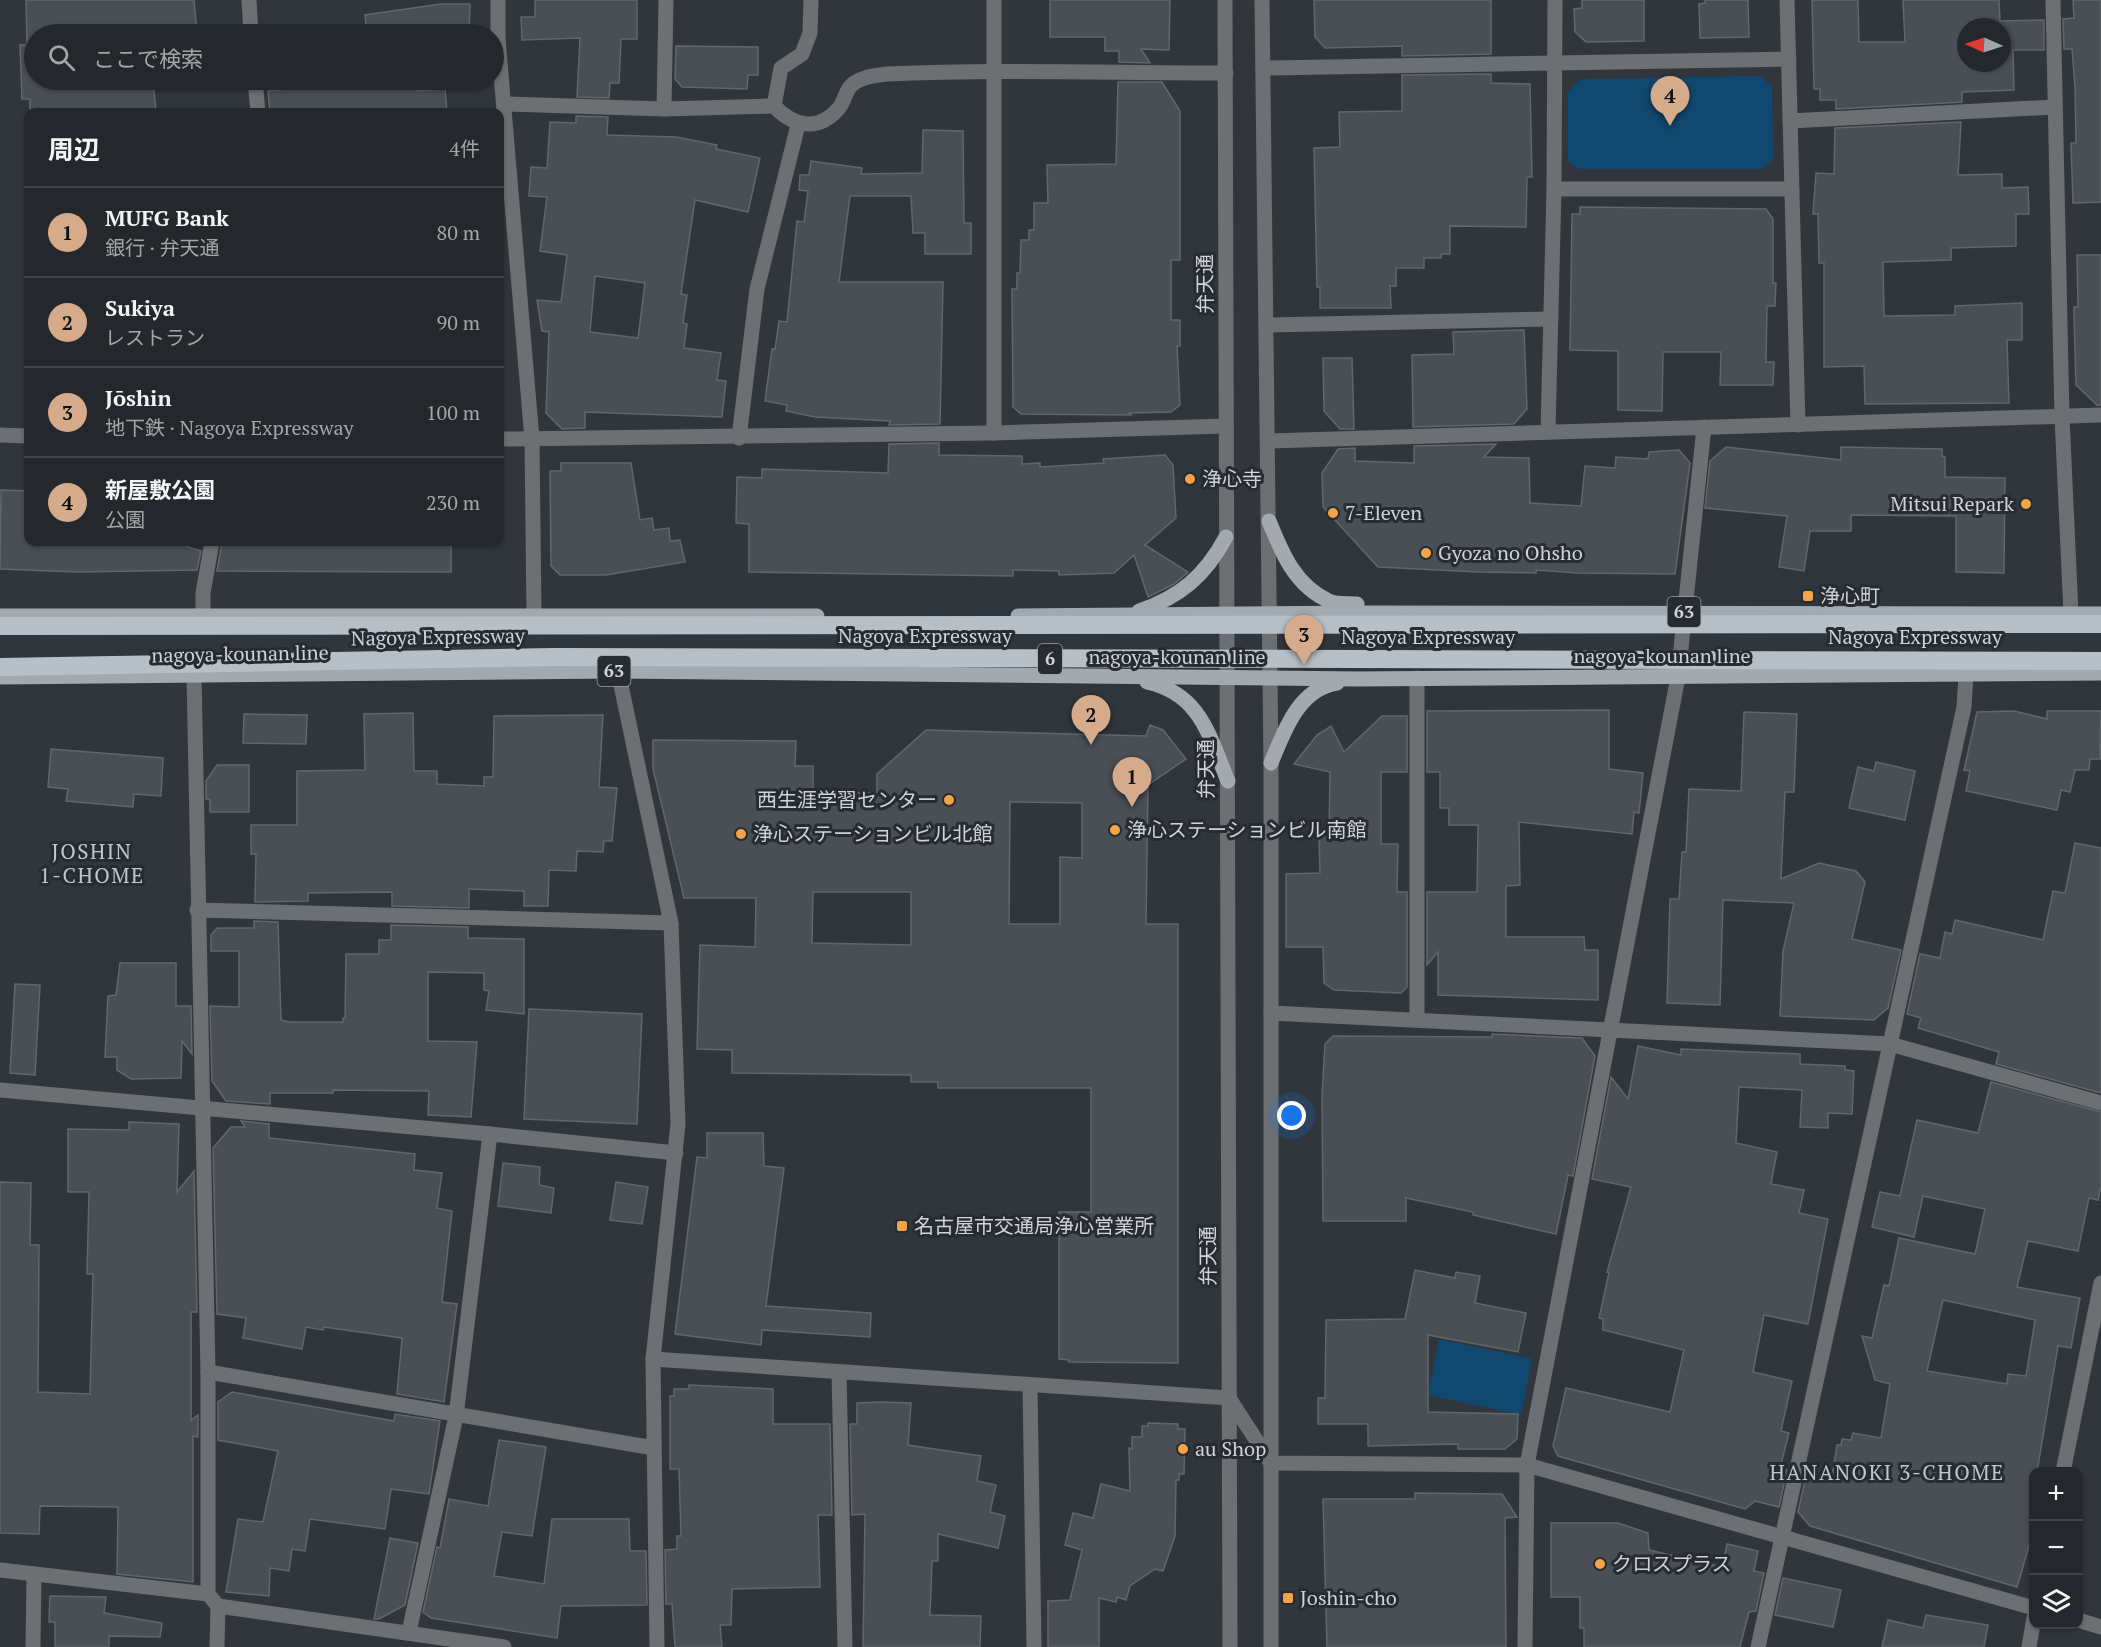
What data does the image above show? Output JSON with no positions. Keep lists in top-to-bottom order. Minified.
{"streets":{"highway":["Nagoya Expressway","6"],"main road":["63","nagoya-kounan line"],"street":["弁天通"]},"crossings":[["弁天通","nagoya-kounan line"]],"districts":["JOSHIN 1-CHOME","HANANOKI 3-CHOME"],"places":{"other":["浄心寺","Mitsui Repark","7-Eleven","Gyoza no Ohsho","西生涯学習センター","浄心ステーションビル南館","浄心ステーションビル北館","au Shop","クロスプラス"],"transit":["浄心町","名古屋市交通局浄心営業所","Joshin-cho"]},"north":"left","page":{"search":"ここで検索","pins":["4","3","2","1"],"heading":["周辺","4件"],"list":[{"mark":"1","name":"MUFG Bank","note":"銀行 · 弁天通","value":"80 m"},{"mark":"2","name":"Sukiya","note":"レストラン","value":"90 m"},{"mark":"3","name":"Jōshin","note":"地下鉄 · Nagoya Expressway","value":"100 m"},{"mark":"4","name":"新屋敷公園","note":"公園","value":"230 m"}],"map_buttons":["+","−"]}}
